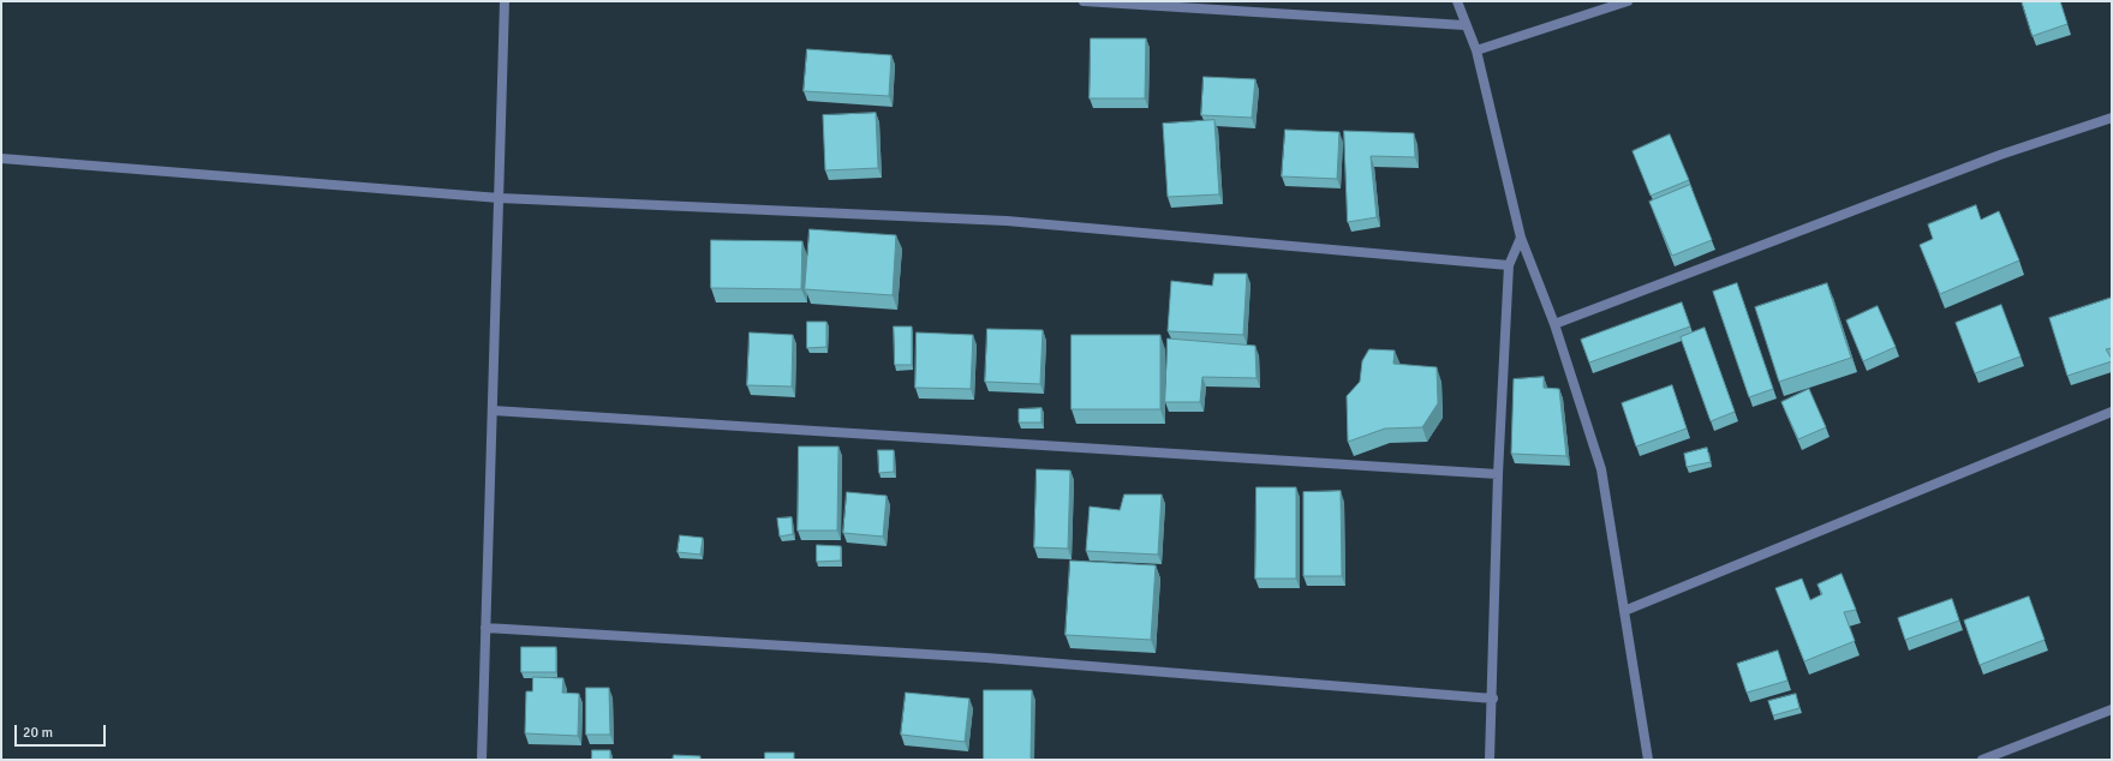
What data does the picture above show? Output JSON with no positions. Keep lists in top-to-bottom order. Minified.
{"scale_bar":"20 m"}
